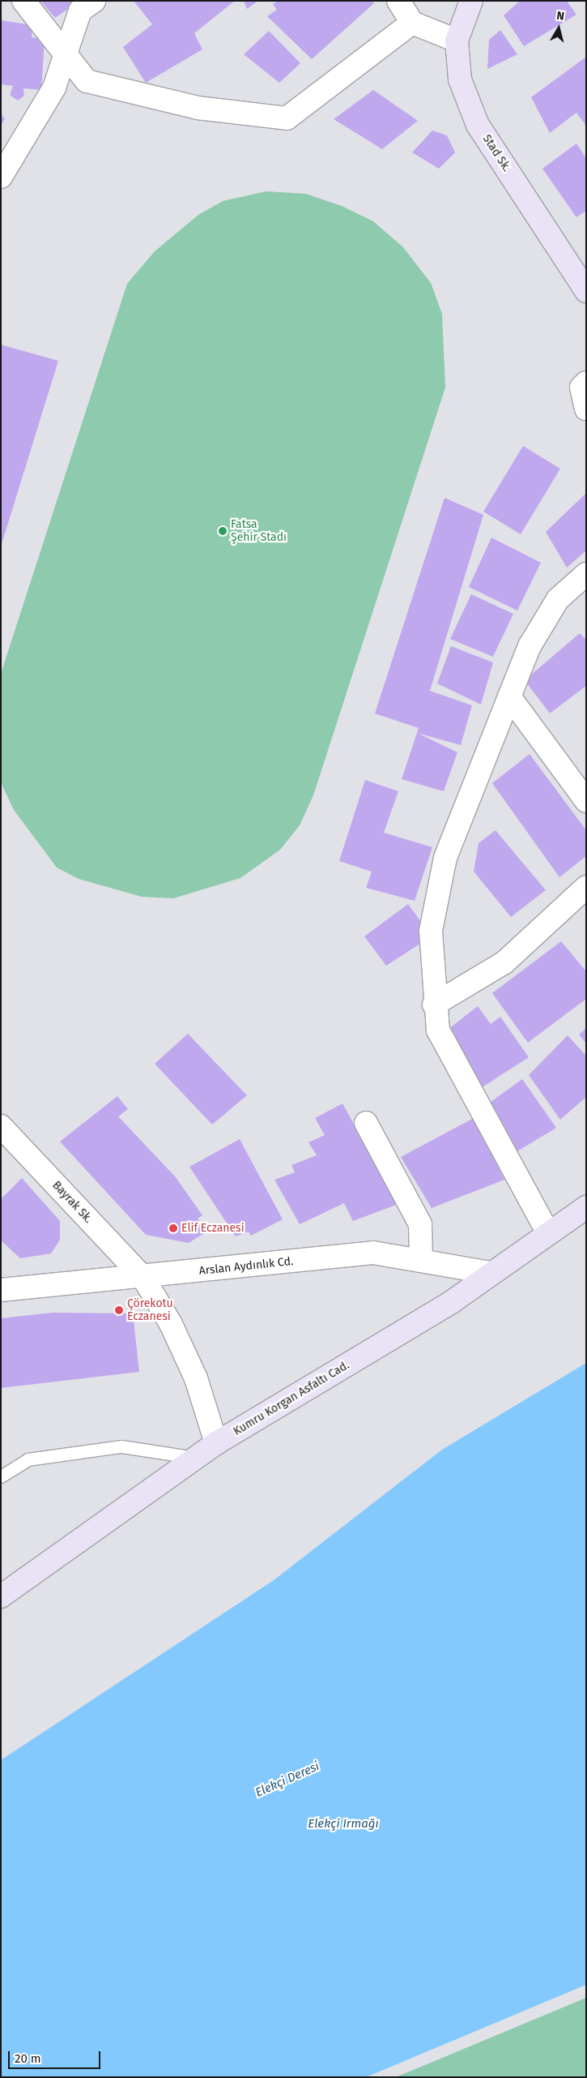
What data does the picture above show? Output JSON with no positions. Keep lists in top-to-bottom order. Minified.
{"streets":{"main road":["Stad Sk.","Kumru Korgan Asfaltı Cad."],"street":["Bayrak Sk.","Arslan Aydınlık Cd."]},"crossings":[["Bayrak Sk.","Arslan Aydınlık Cd."],["Bayrak Sk.","Kumru Korgan Asfaltı Cad."],["Arslan Aydınlık Cd.","Kumru Korgan Asfaltı Cad."]],"water":["Elekçi Deresi","Elekçi Irmağı"],"places":["Fatsa Şehir Stadı","Elif Eczanesi","Çörekotu Eczanesi"],"scale_bar":"20 m","north":"top"}
